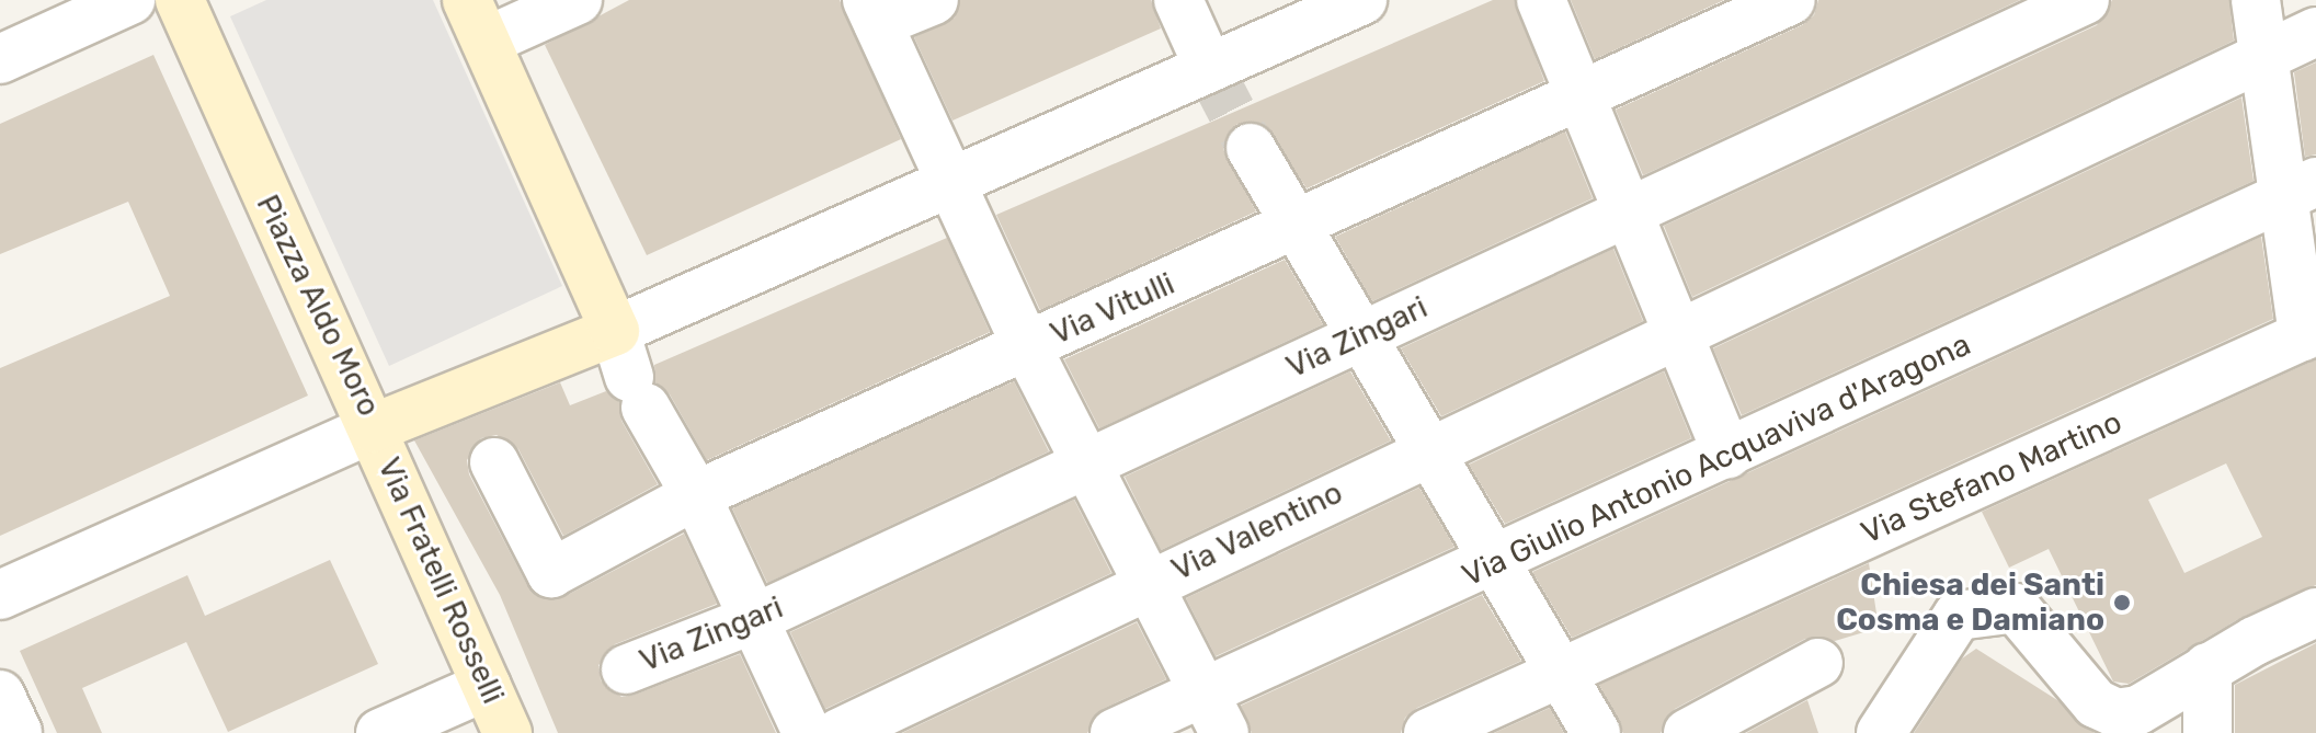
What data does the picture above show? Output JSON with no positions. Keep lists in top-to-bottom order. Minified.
{"streets":{"street":["Piazza Aldo Moro","Via Vitulli","Via Zingari","Via Giulio Antonio Acquaviva d'Aragona","Via Stefano Martino","Via Valentino","Via Fratelli Rosselli"]},"crossings":[["Piazza Aldo Moro","Via Fratelli Rosselli"]],"places":["Chiesa dei Santi Cosma e Damiano"]}
